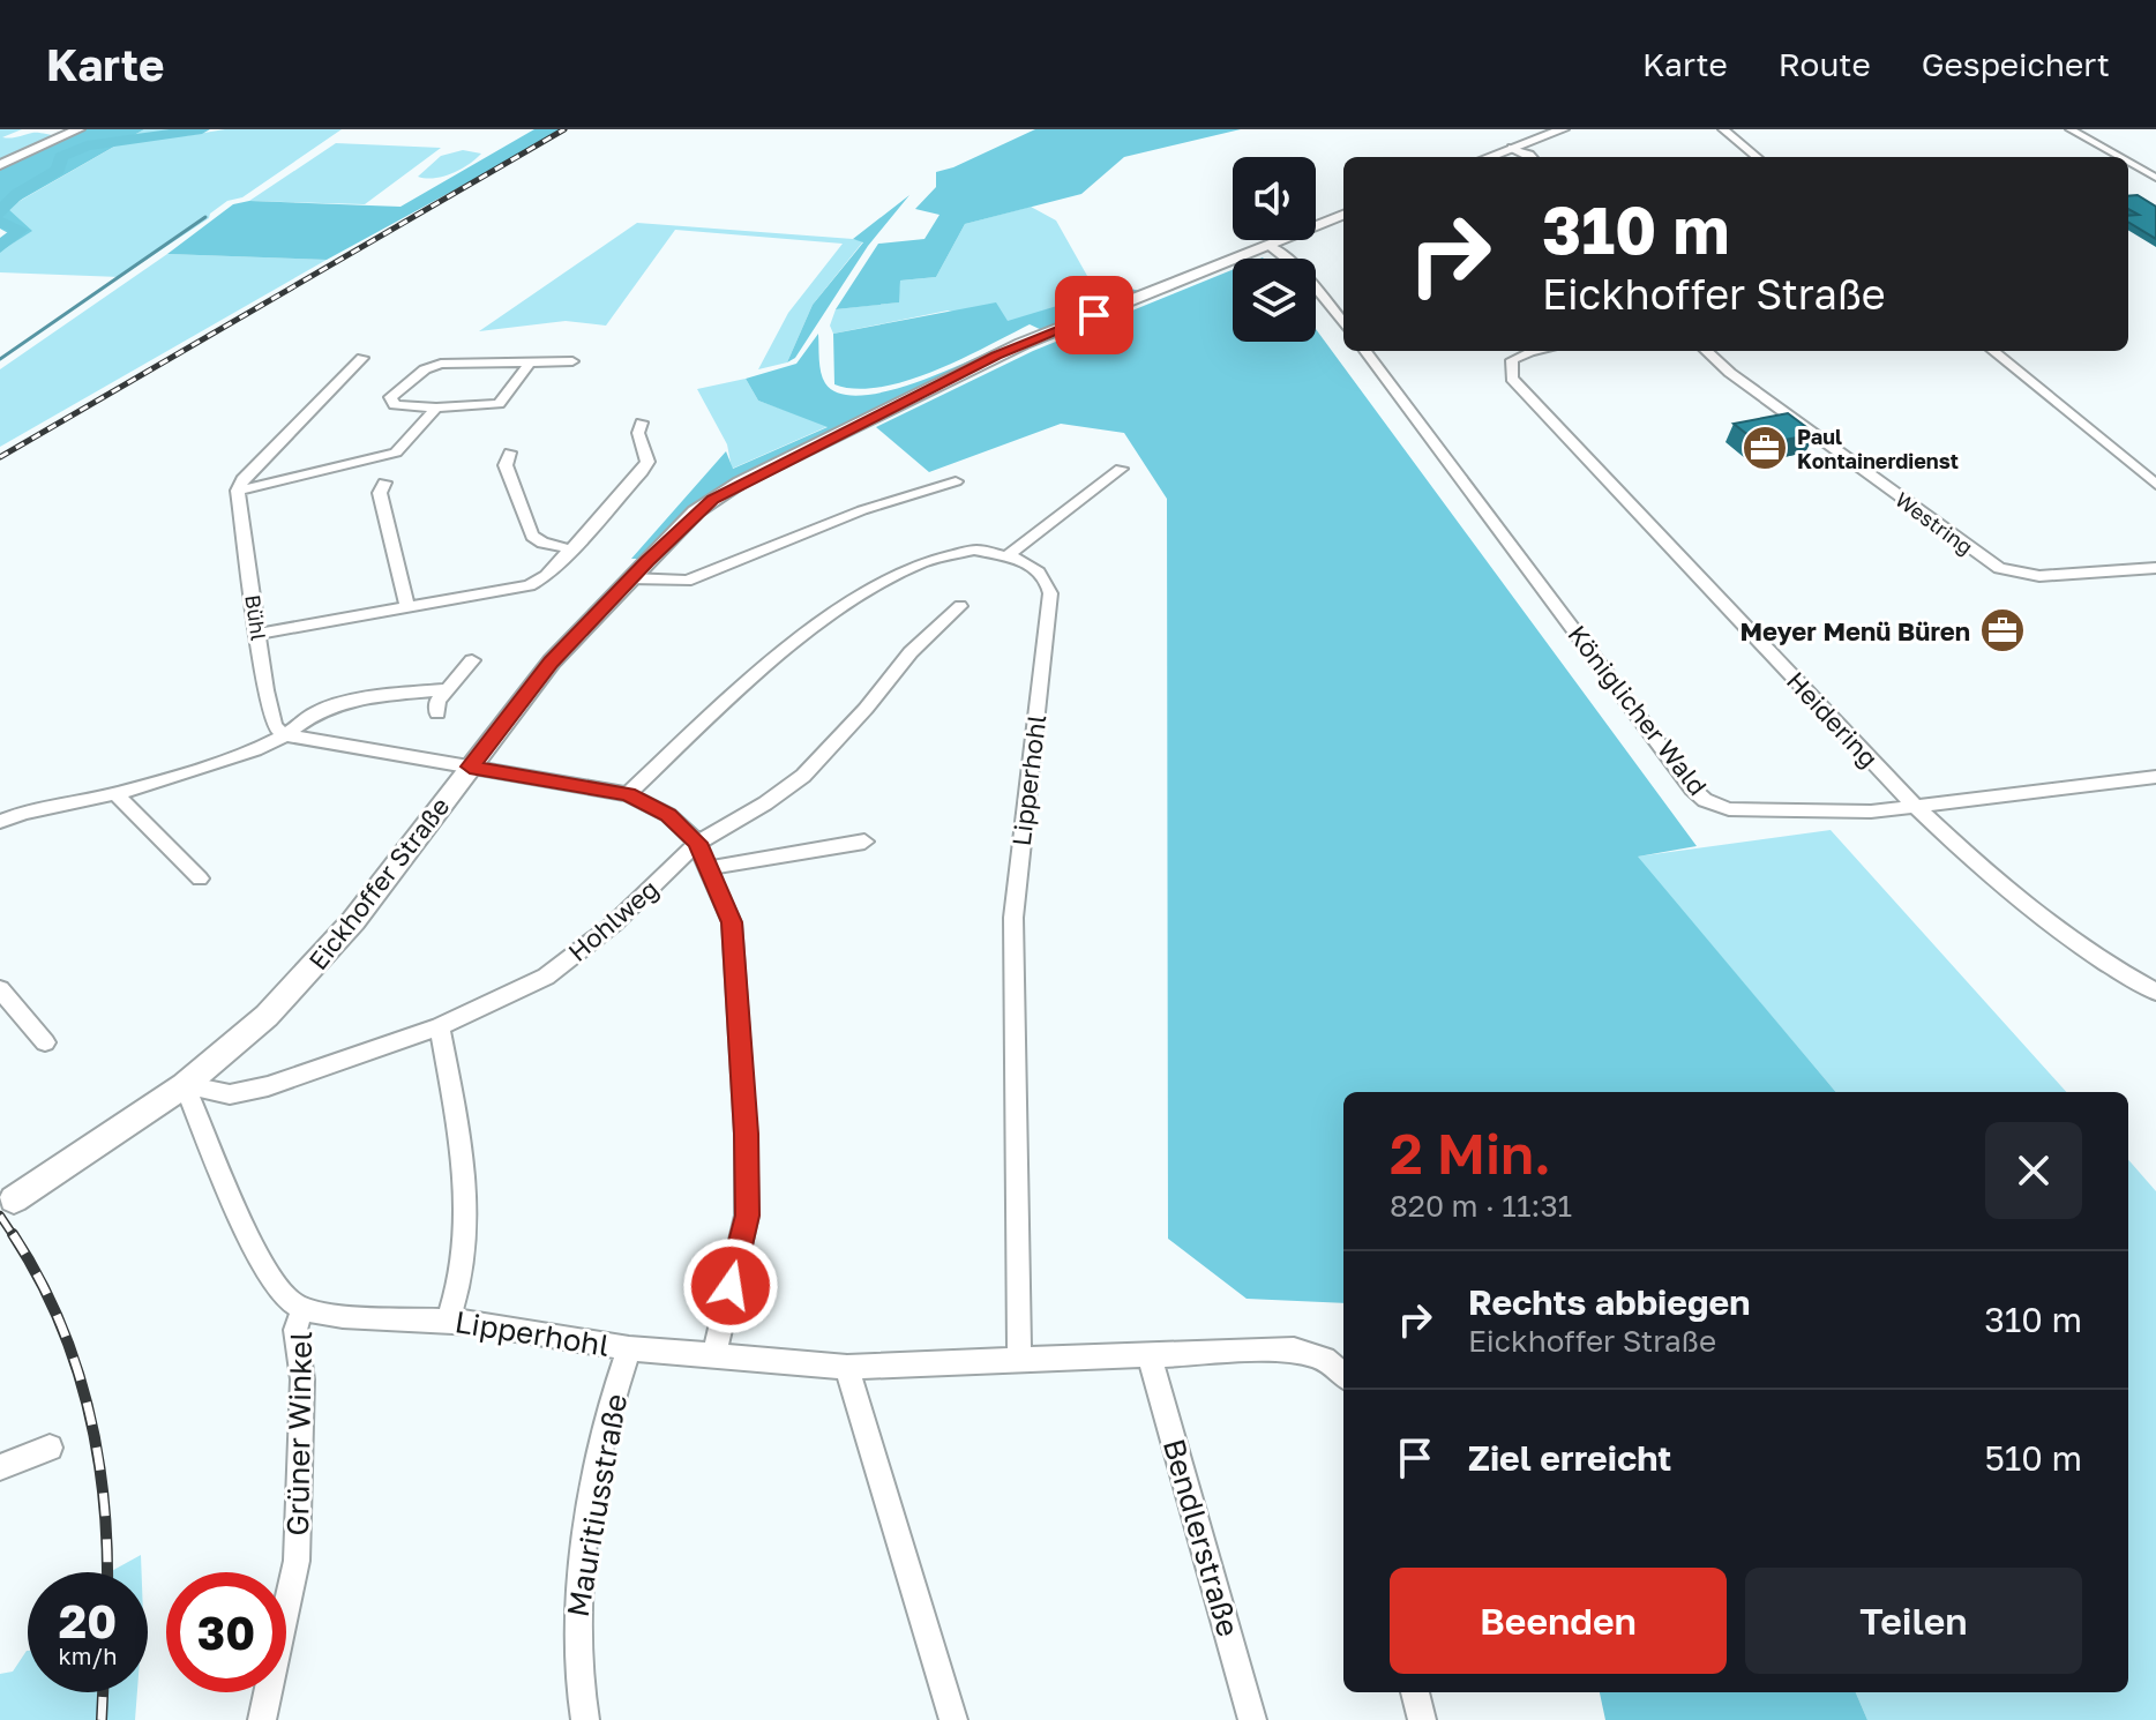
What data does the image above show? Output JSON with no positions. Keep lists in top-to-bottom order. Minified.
{"streets":{"main road":["Eickhoffer Straße"],"street":["Westring","Bühl","Königlicher Wald","Heidering","Lipperhohl","Hohlweg","Grüner Winkel","Mauritiusstraße","Bendlerstraße"]},"crossings":[["Königlicher Wald","Heidering"],["Lipperhohl","Grüner Winkel"],["Lipperhohl","Mauritiusstraße"],["Lipperhohl","Bendlerstraße"],["Eickhoffer Straße","Hohlweg"]],"places":{"office":["Paul Kontainerdienst","Meyer Menü Büren"]},"page":{"header":"Karte","nav":["Karte","Route","Gespeichert"],"turn":["310 m","Eickhoffer Straße"],"heading":["2 Min.","820 m · 11:31"],"list":[{"name":"Rechts abbiegen","note":"Eickhoffer Straße","value":"310 m"},{"name":"Ziel erreicht","value":"510 m"}],"buttons":["Beenden","Teilen"],"speed":"20 km/h","limit":"30"}}
